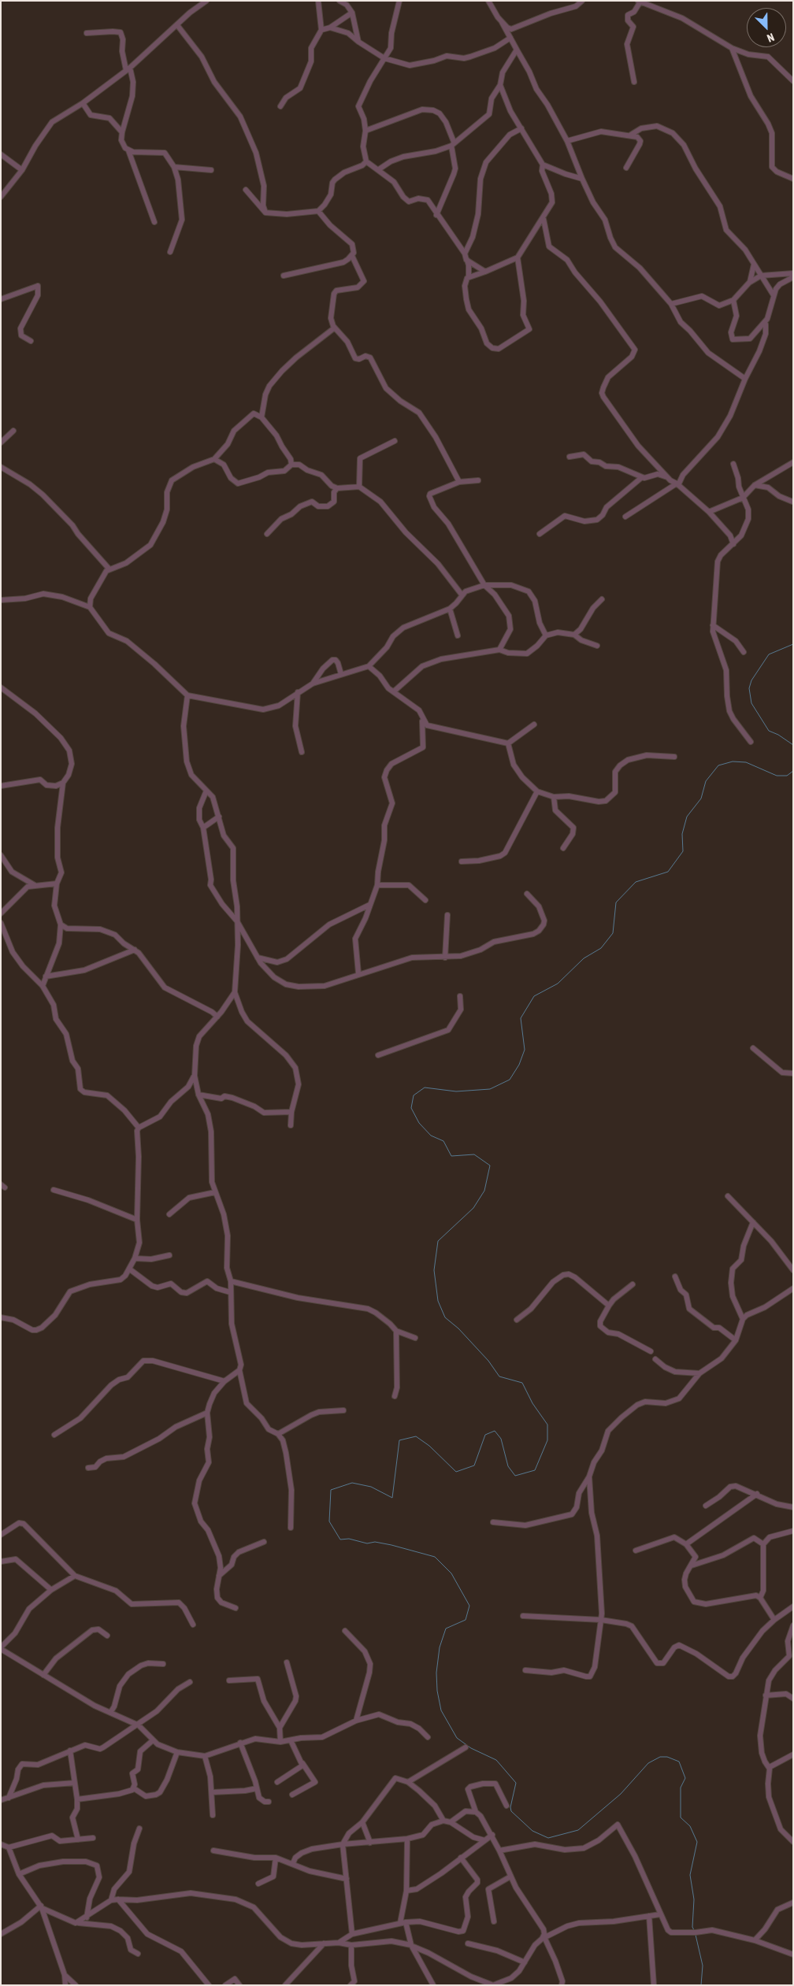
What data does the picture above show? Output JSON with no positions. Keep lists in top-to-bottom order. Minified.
{"north":"bottom right"}
